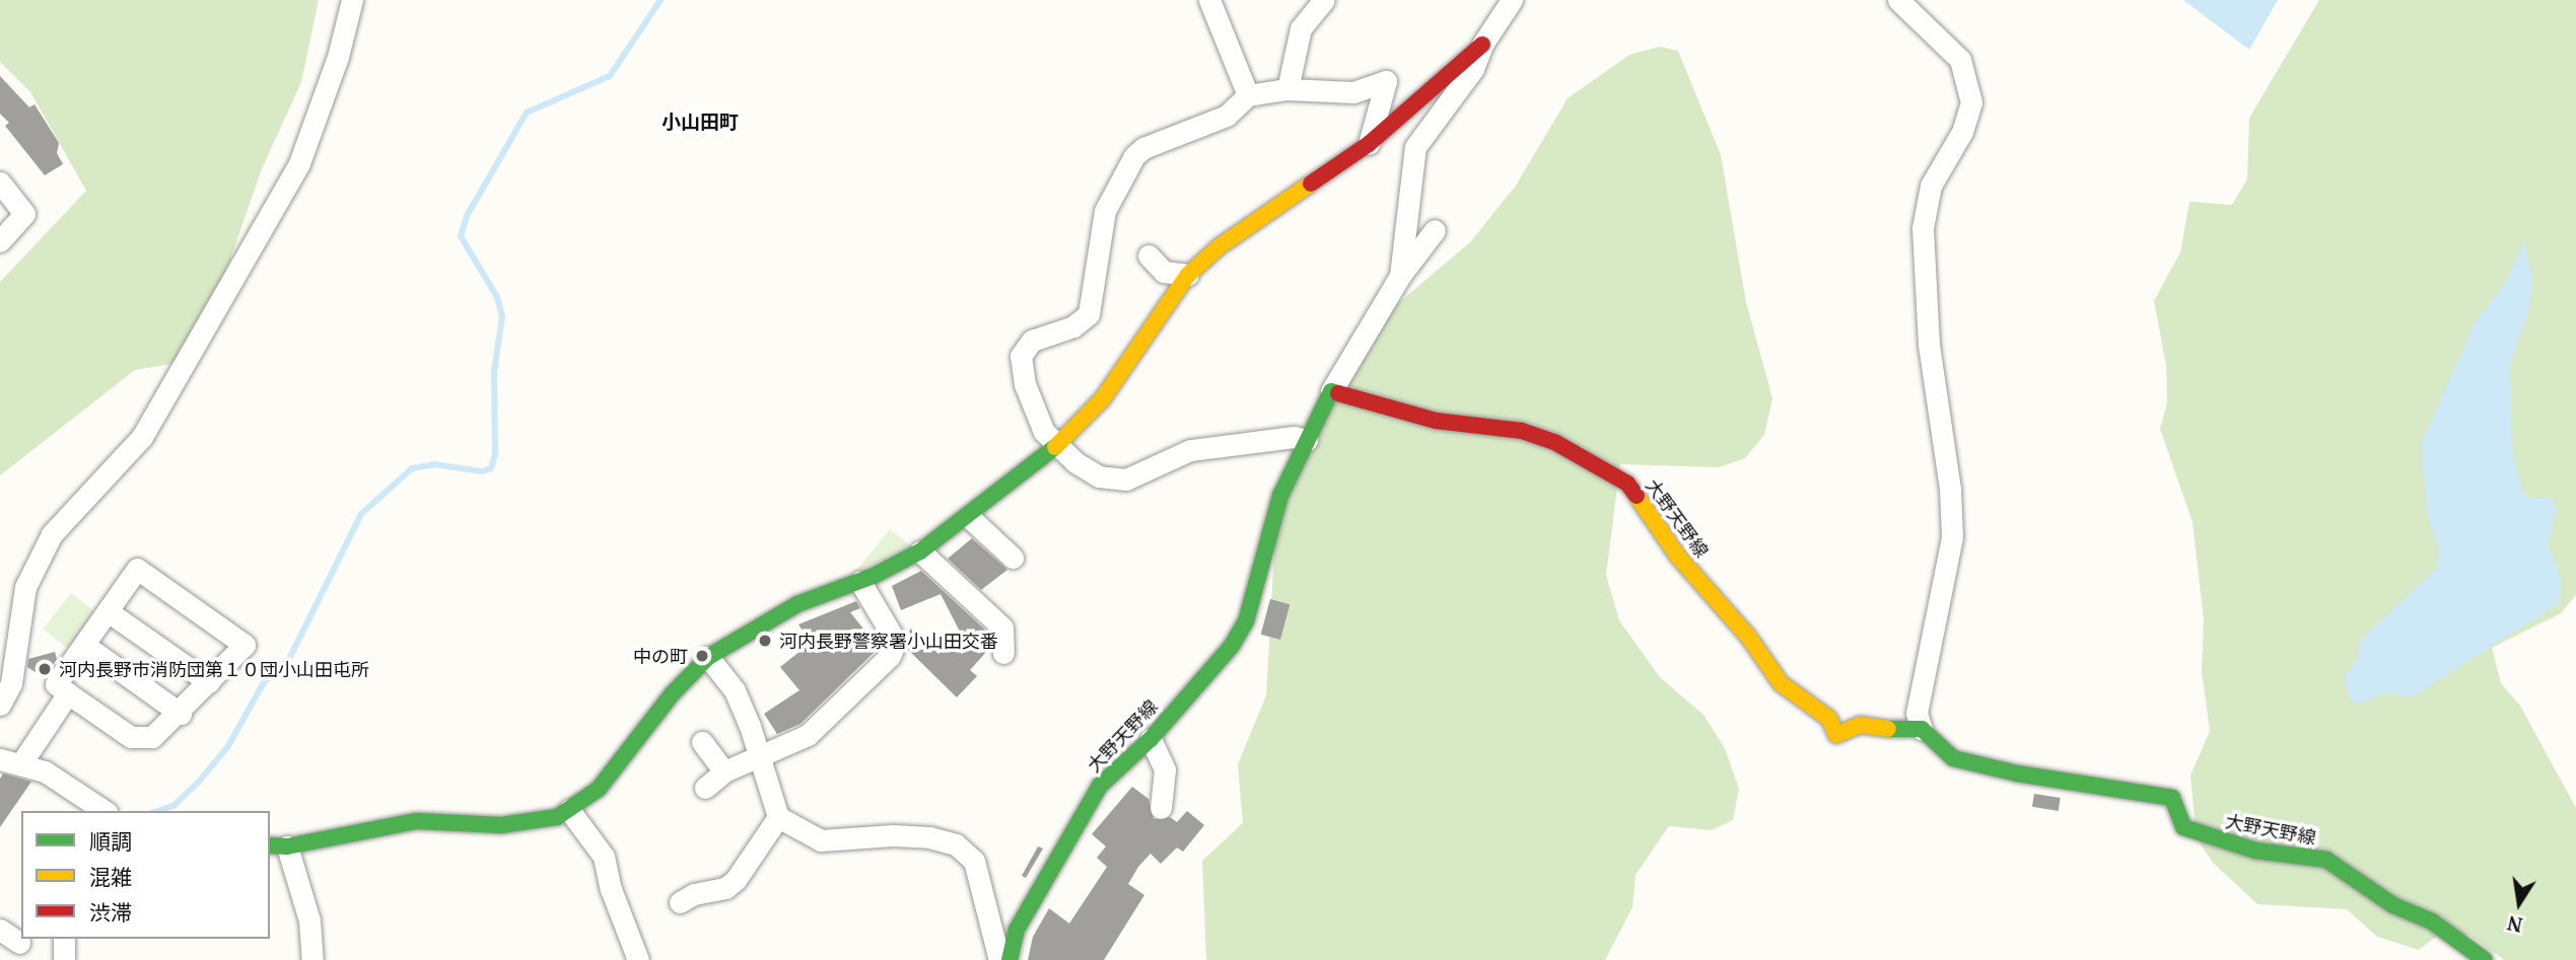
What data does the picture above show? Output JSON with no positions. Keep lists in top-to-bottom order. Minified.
{"streets":{"main road":["大野天野線"]},"districts":["小山田町"],"places":["河内長野警察署小山田交番","中の町","河内長野市消防団第１０団小山田屯所"],"legend":["順調","混雑","渋滞"],"north":"bottom"}
